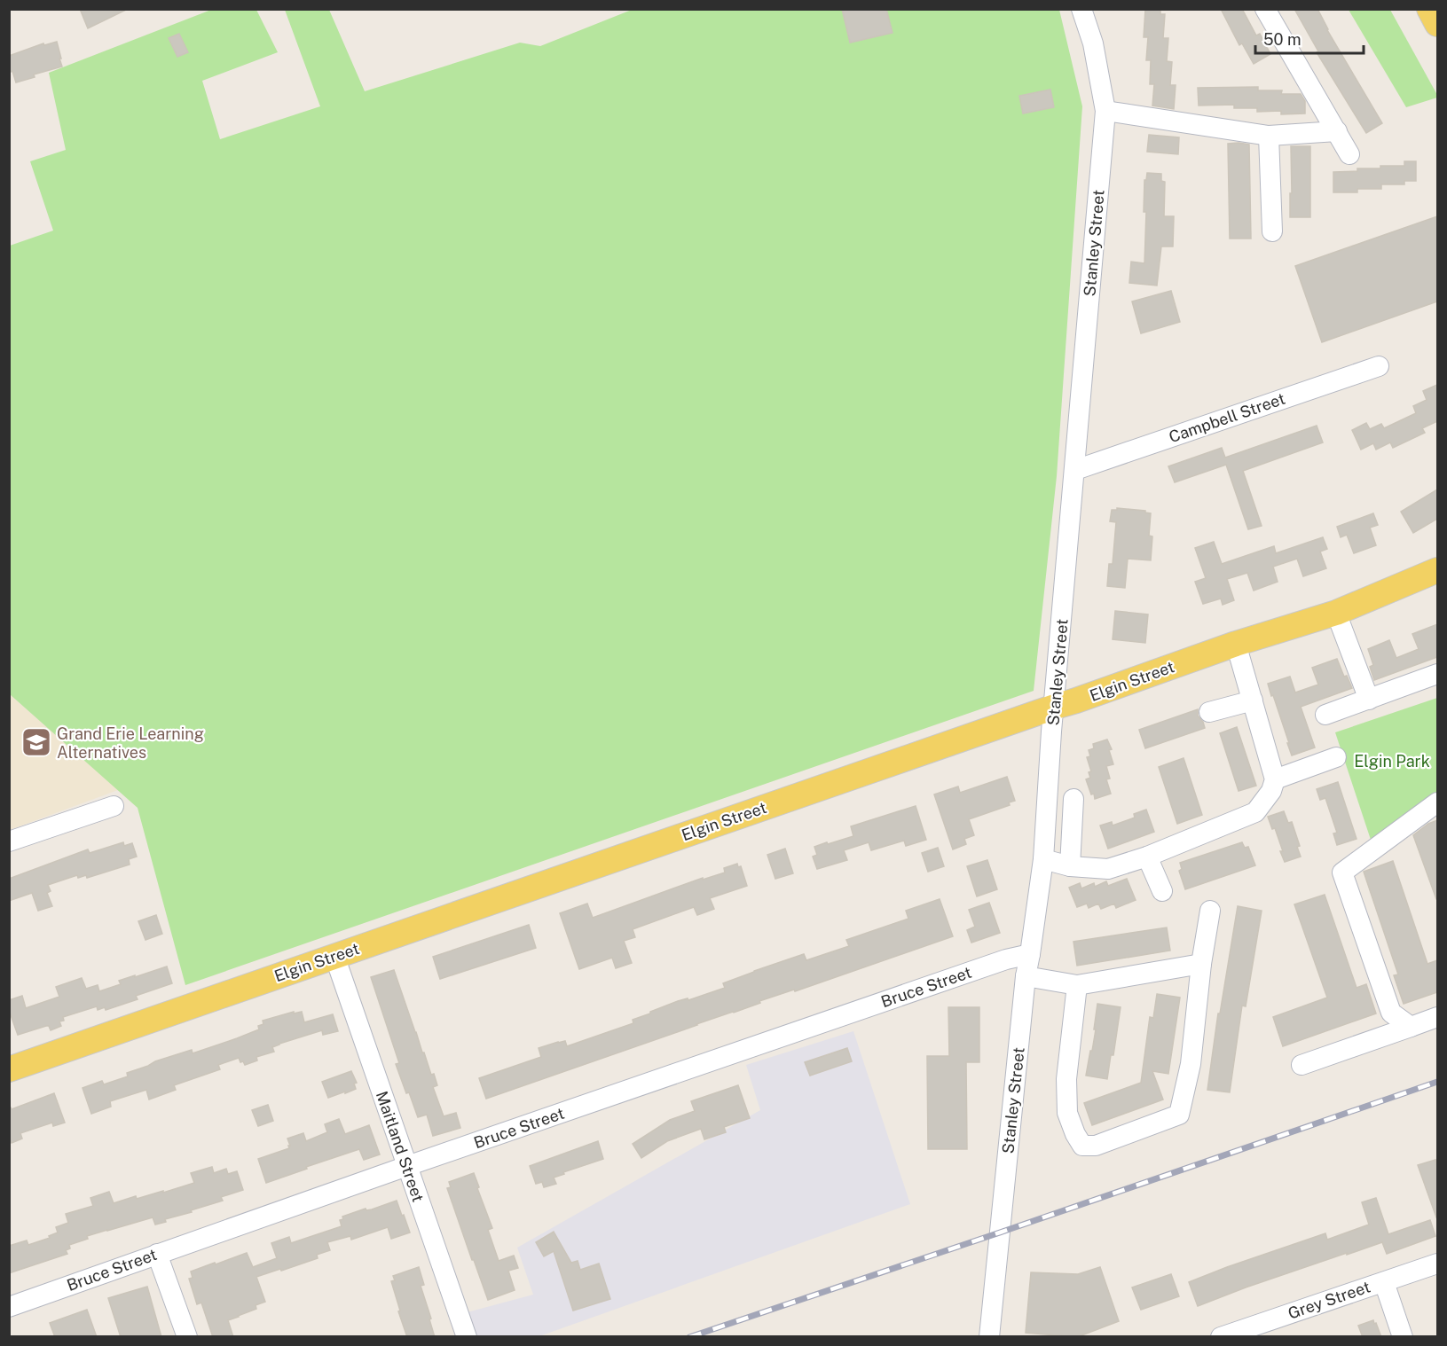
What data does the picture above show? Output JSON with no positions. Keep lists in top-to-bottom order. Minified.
{"streets":{"main road":["Elgin Street"],"street":["Stanley Street","Campbell Street","Bruce Street","Maitland Street","Grey Street"]},"crossings":[["Stanley Street","Campbell Street"],["Stanley Street","Elgin Street"],["Stanley Street","Bruce Street"],["Elgin Street","Maitland Street"],["Bruce Street","Maitland Street"]],"parks":["Elgin Park"],"places":{"school or university":["Grand Erie Learning Alternatives"]},"scale_bar":"50 m"}
